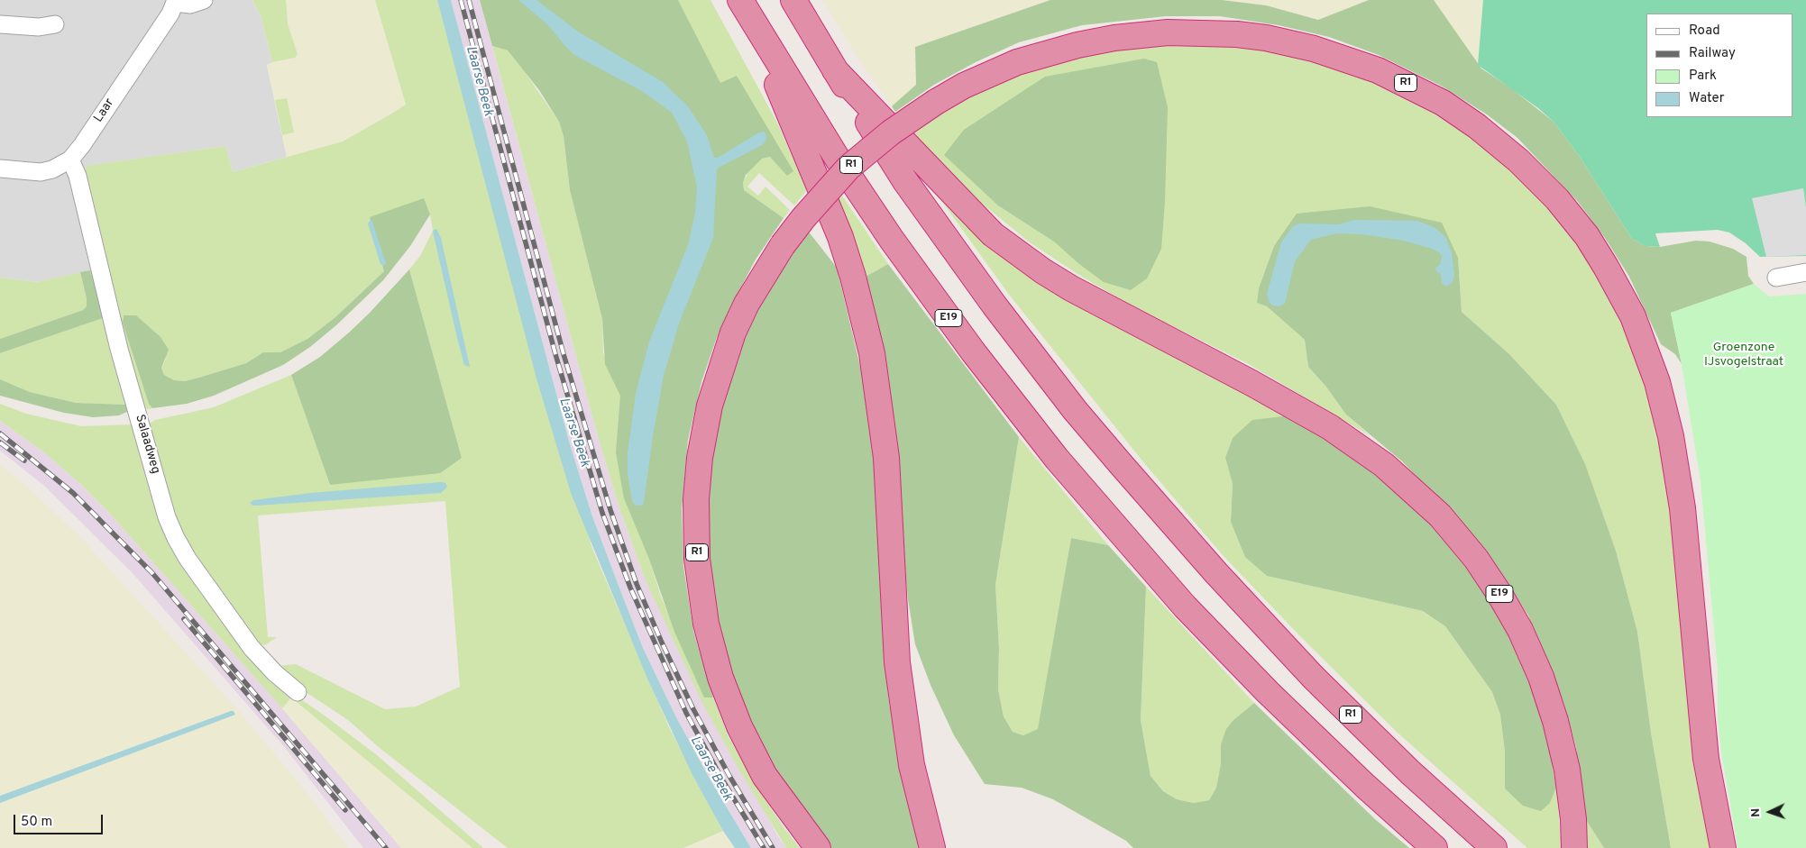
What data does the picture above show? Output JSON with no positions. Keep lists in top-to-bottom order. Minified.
{"streets":{"highway":["R1","E19"],"street":["Laar","Salaadweg"]},"crossings":[["R1","E19"],["Laar","Salaadweg"]],"water":["Laarse Beek"],"parks":["Groenzone IJsvogelstraat"],"legend":["Road","Railway","Park","Water"],"scale_bar":"50 m","north":"left"}
